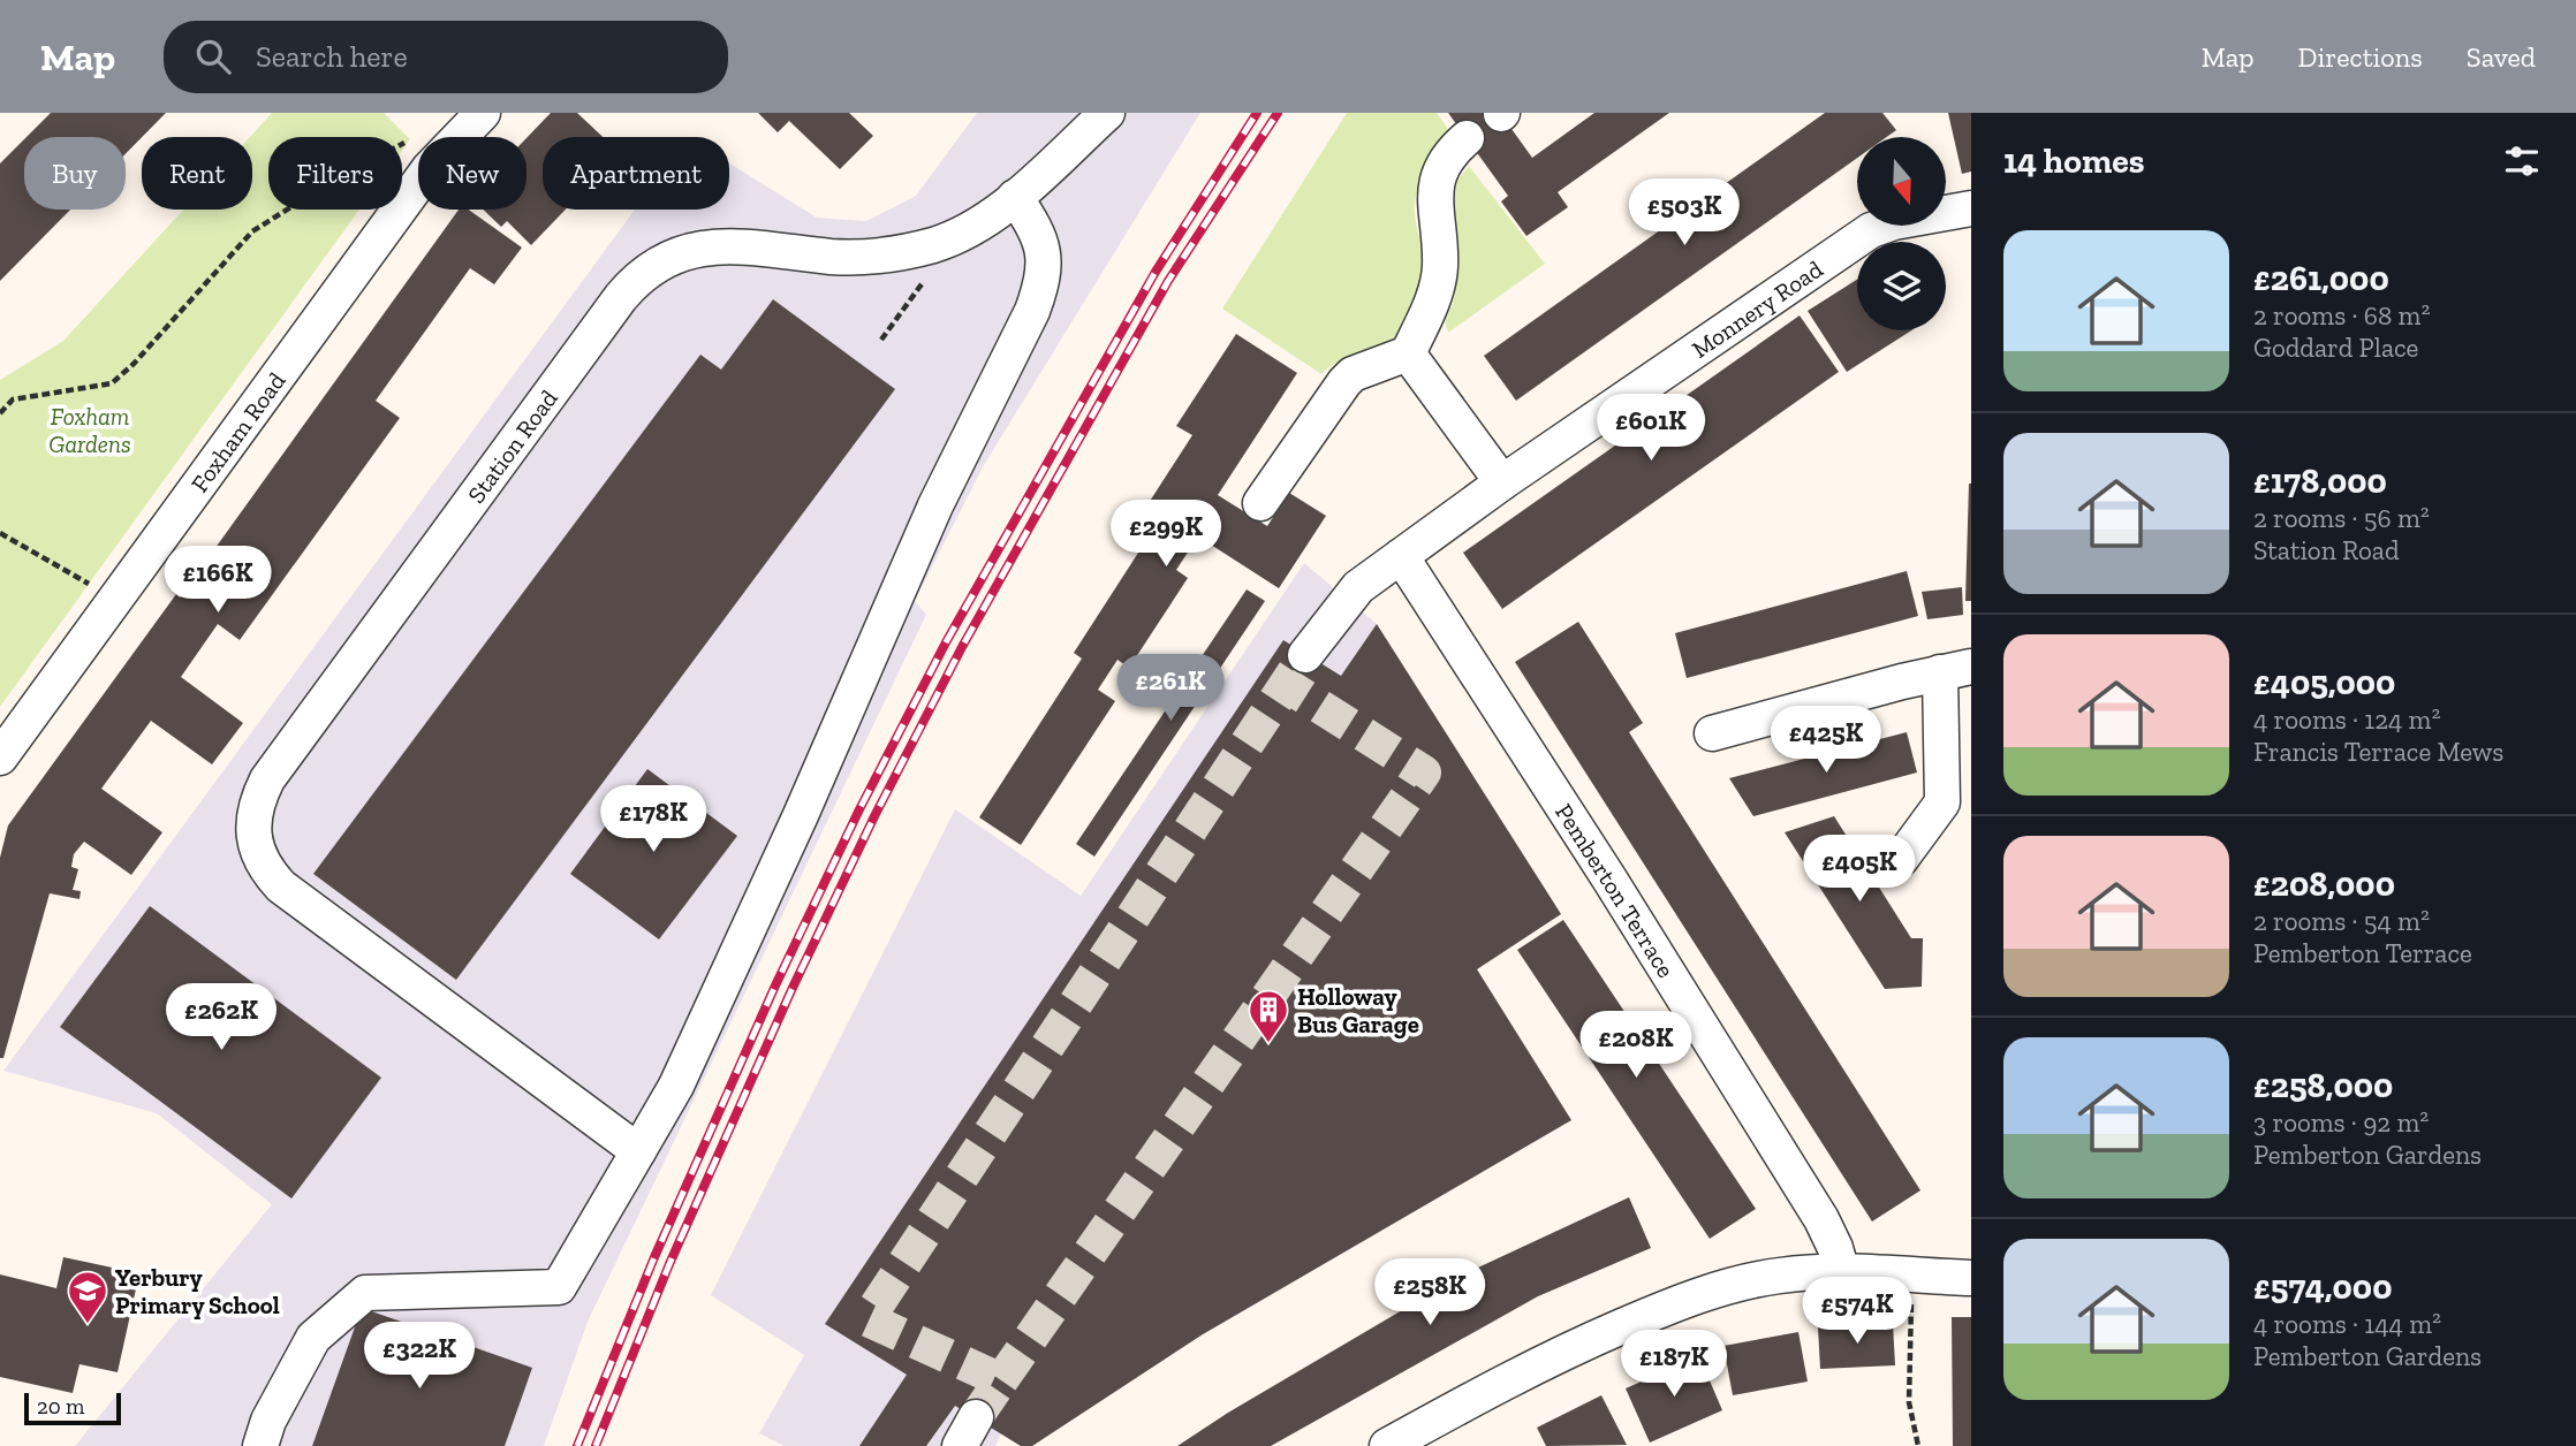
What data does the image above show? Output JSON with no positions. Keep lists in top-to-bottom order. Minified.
{"streets":{"street":["Monnery Road","Foxham Road","Station Road","Pemberton Terrace"]},"crossings":[["Monnery Road","Pemberton Terrace"]],"parks":["Foxham Gardens"],"places":{"building":["Holloway Bus Garage"],"school or university":["Yerbury Primary School"]},"scale_bar":"20 m","north":"bottom","page":{"header":"Map","search":"Search here","nav":["Map","Directions","Saved"],"heading":"14 homes","chip":["Buy","Rent","Filters","New","Apartment"],"price":["£503K","£601K","£299K","£166K","£261K","£425K","£178K","£405K","£262K","£208K","£258K","£574K","£322K","£187K"],"list":[{"name":"£261,000","note":"2 rooms · 68 m² · Goddard Place"},{"name":"£178,000","note":"2 rooms · 56 m² · Station Road"},{"name":"£405,000","note":"4 rooms · 124 m² · Francis Terrace Mews"},{"name":"£208,000","note":"2 rooms · 54 m² · Pemberton Terrace"},{"name":"£258,000","note":"3 rooms · 92 m² · Pemberton Gardens"},{"name":"£574,000","note":"4 rooms · 144 m² · Pemberton Gardens"}],"scale":"20 m"}}
